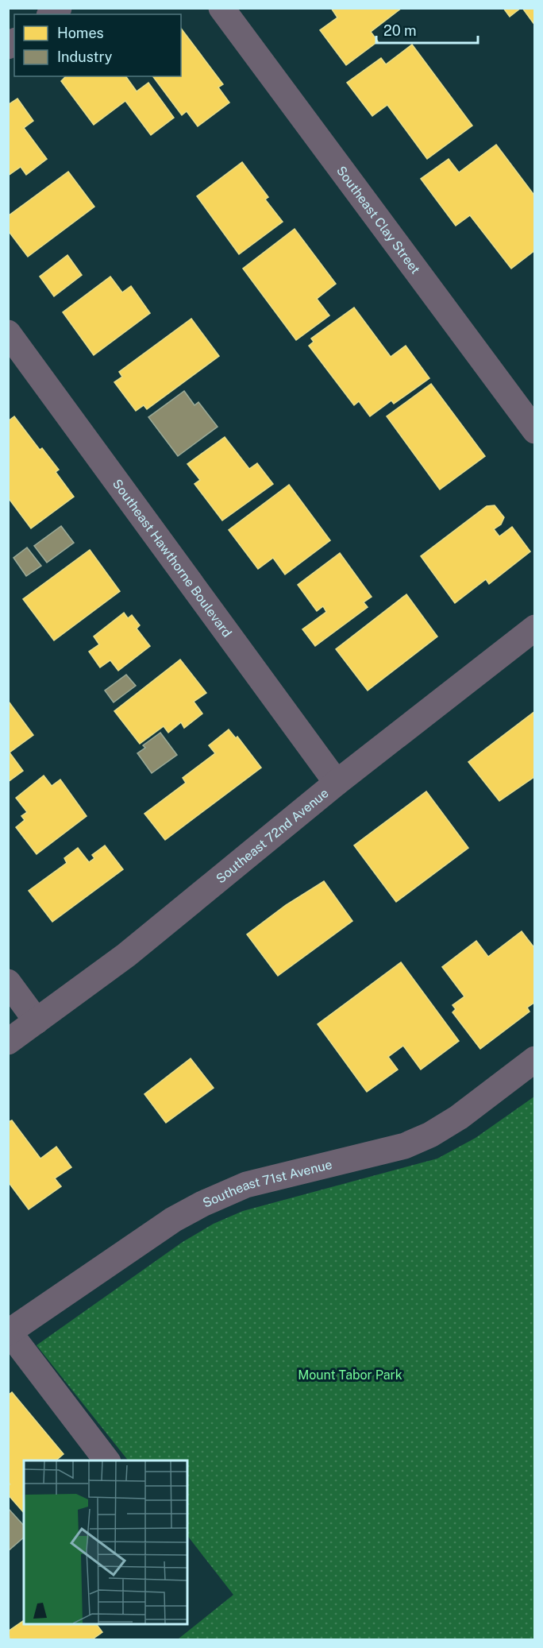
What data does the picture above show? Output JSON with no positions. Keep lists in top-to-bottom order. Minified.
{"streets":{"street":["Southeast Clay Street","Southeast Hawthorne Boulevard","Southeast 72nd Avenue","Southeast 71st Avenue"]},"crossings":[["Southeast Hawthorne Boulevard","Southeast 72nd Avenue"]],"parks":["Mount Tabor Park"],"legend":["Homes","Industry"],"scale_bar":"20 m"}
